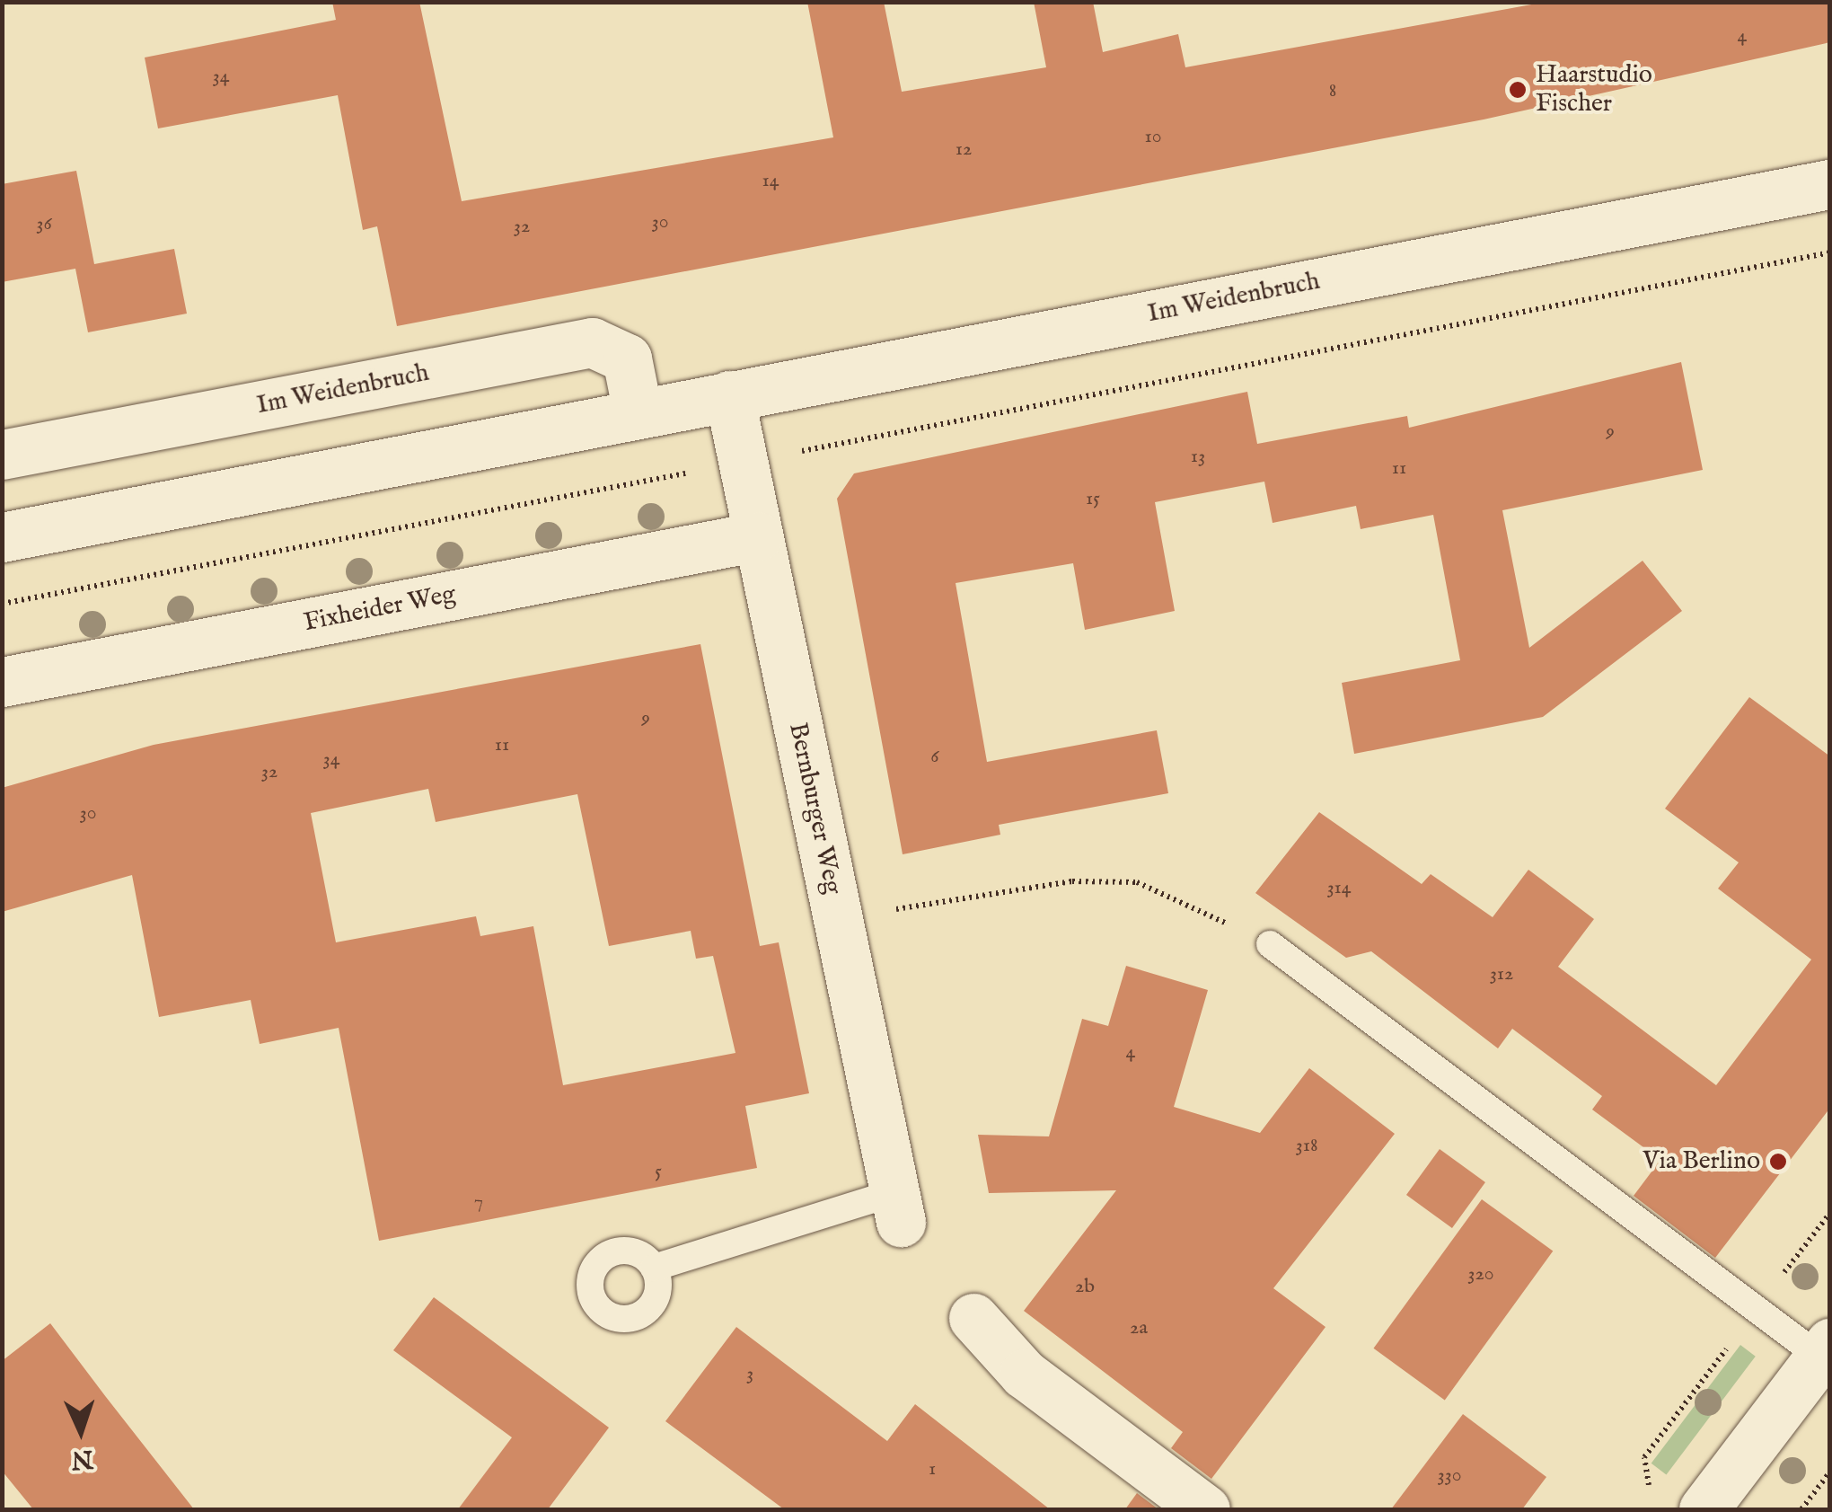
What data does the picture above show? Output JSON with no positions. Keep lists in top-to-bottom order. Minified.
{"streets":{"street":["Im Weidenbruch","Fixheider Weg","Bernburger Weg"]},"crossings":[["Im Weidenbruch","Bernburger Weg"],["Fixheider Weg","Bernburger Weg"]],"places":["Haarstudio Fischer","Via Berlino"],"house_numbers":["4","34","8","10","12","14","30","36","32","9","13","11","15","9","11","6","34","32","30","314","312","4","318","5","7","320","2b","2a","3","1","330"],"north":"bottom"}
